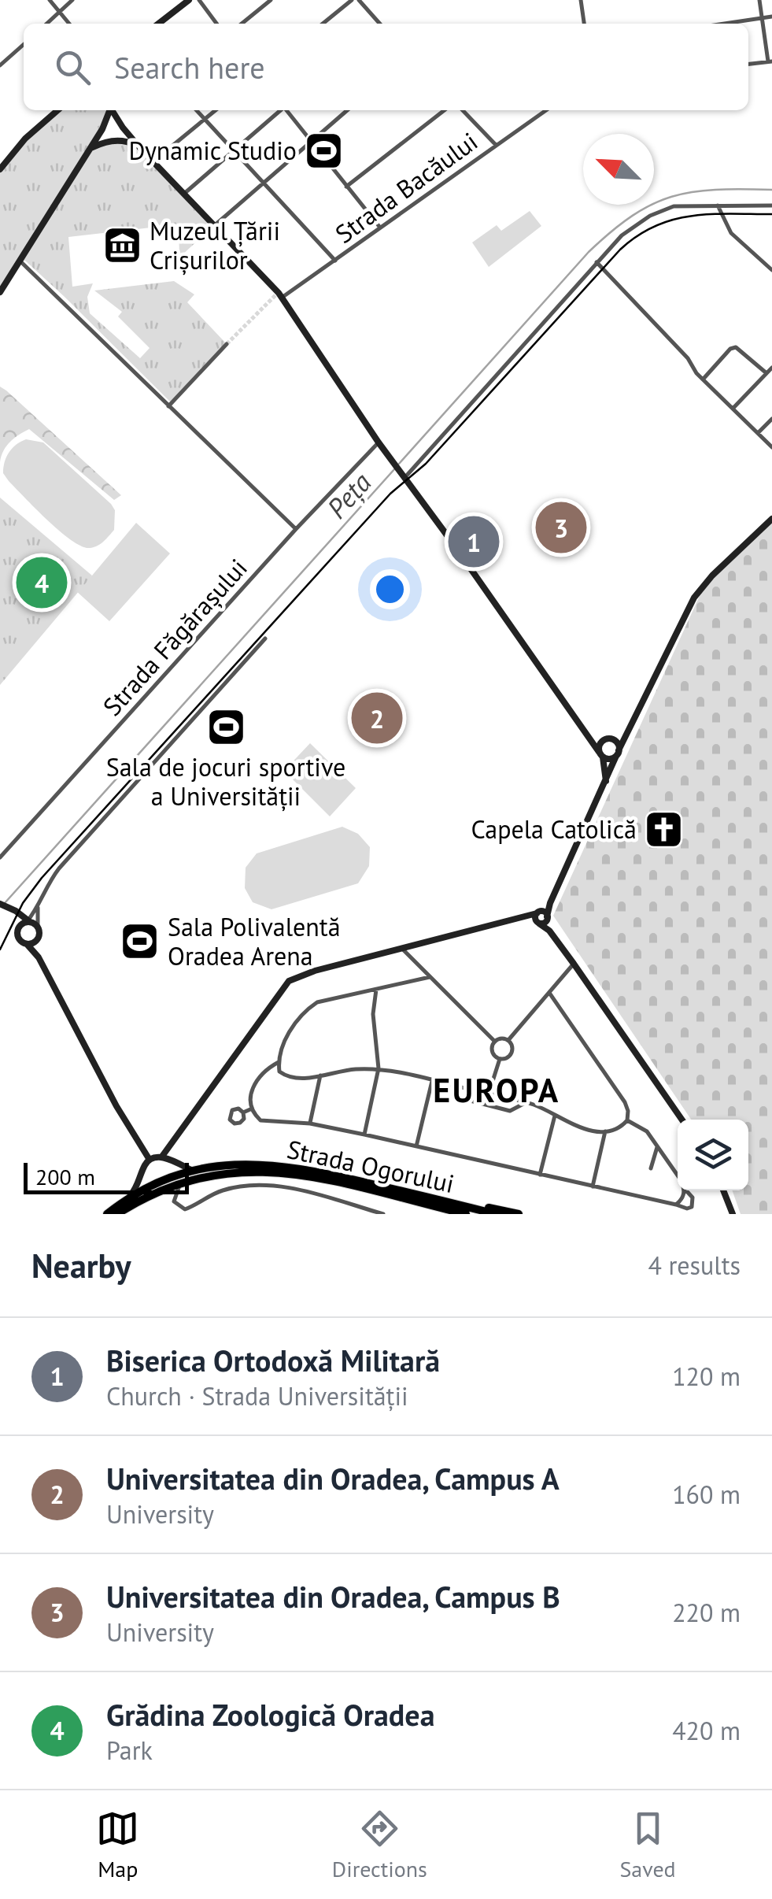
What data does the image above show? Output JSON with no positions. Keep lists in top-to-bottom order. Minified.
{"streets":{"highway":["Strada Ogorului"],"street":["Strada Bacăului","Strada Făgărașului"]},"districts":["EUROPA"],"water":["Peța"],"places":{"sports":["Dynamic Studio","Sala de jocuri sportive a Universității","Sala Polivalentă Oradea Arena"],"museum":["Muzeul Țării Crișurilor"],"church":["Capela Catolică"]},"scale_bar":"200 m","north":"top left","page":{"search":"Search here","pins":["3","1","4","2"],"scale":"200 m","heading":["Nearby","4 results"],"list":[{"mark":"1","name":"Biserica Ortodoxă Militară","note":"Church · Strada Universității","value":"120 m"},{"mark":"2","name":"Universitatea din Oradea, Campus A","note":"University","value":"160 m"},{"mark":"3","name":"Universitatea din Oradea, Campus B","note":"University","value":"220 m"},{"mark":"4","name":"Grădina Zoologică Oradea","note":"Park","value":"420 m"}],"nav":["Map","Directions","Saved"]}}
